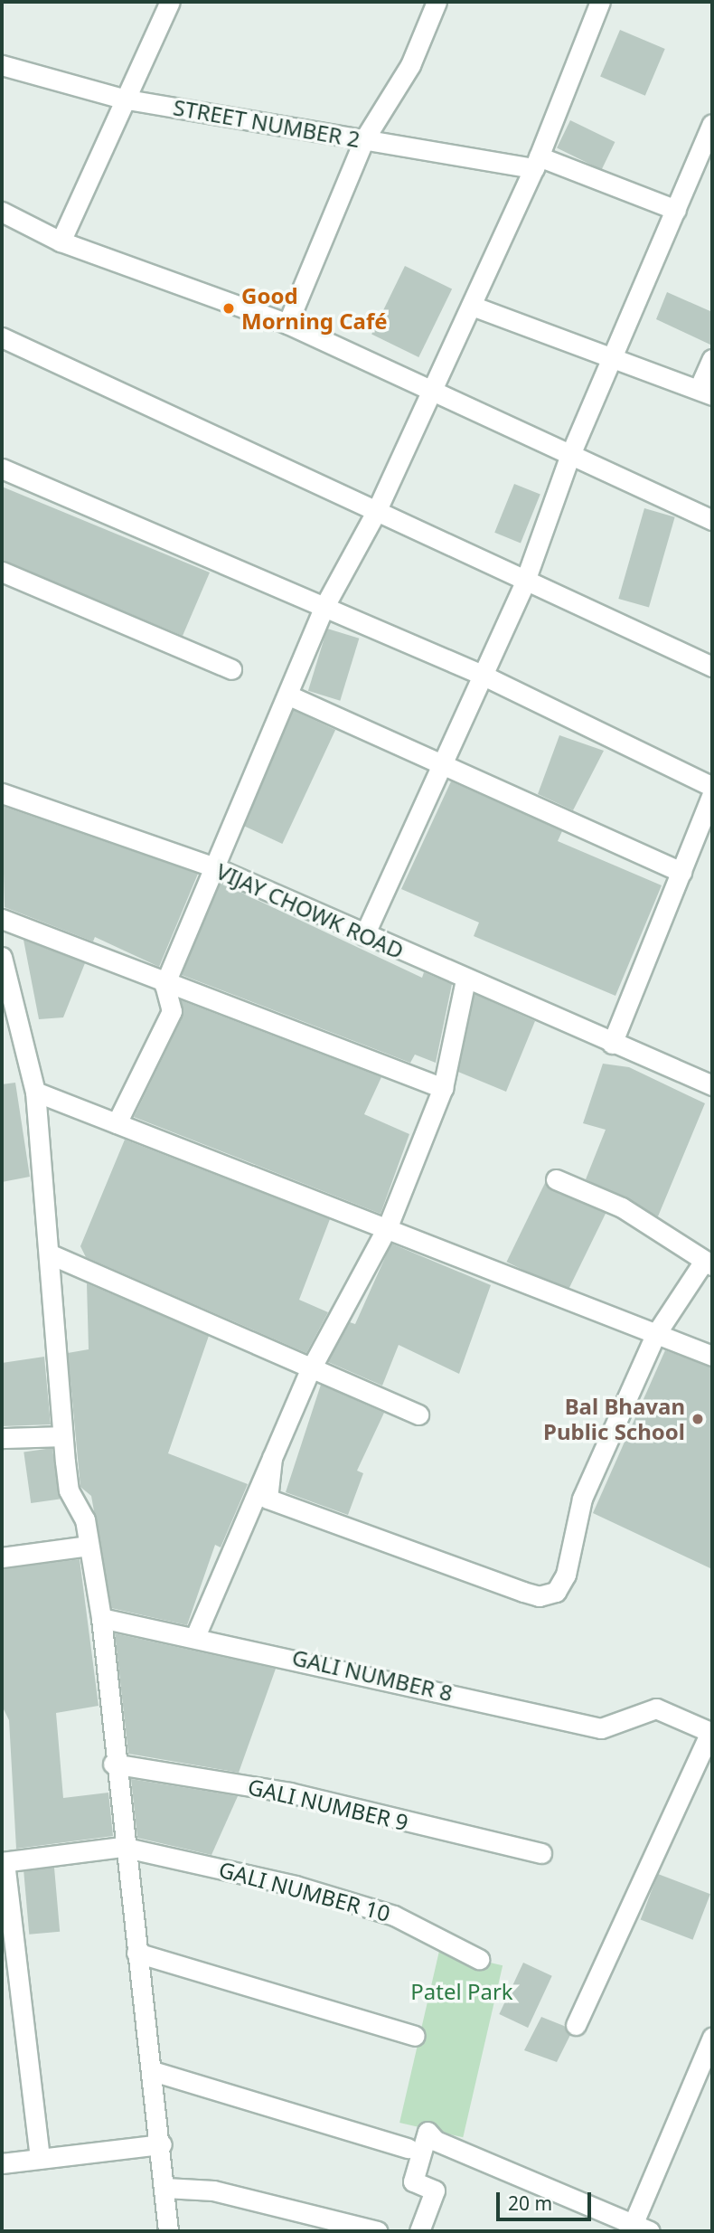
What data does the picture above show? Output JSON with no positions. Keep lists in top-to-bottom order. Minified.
{"streets":{"street":["STREET NUMBER 2","VIJAY CHOWK ROAD","GALI NUMBER 8","GALI NUMBER 9","GALI NUMBER 10"]},"parks":["Patel Park"],"places":["Good Morning Café","Bal Bhavan Public School"],"scale_bar":"20 m"}
